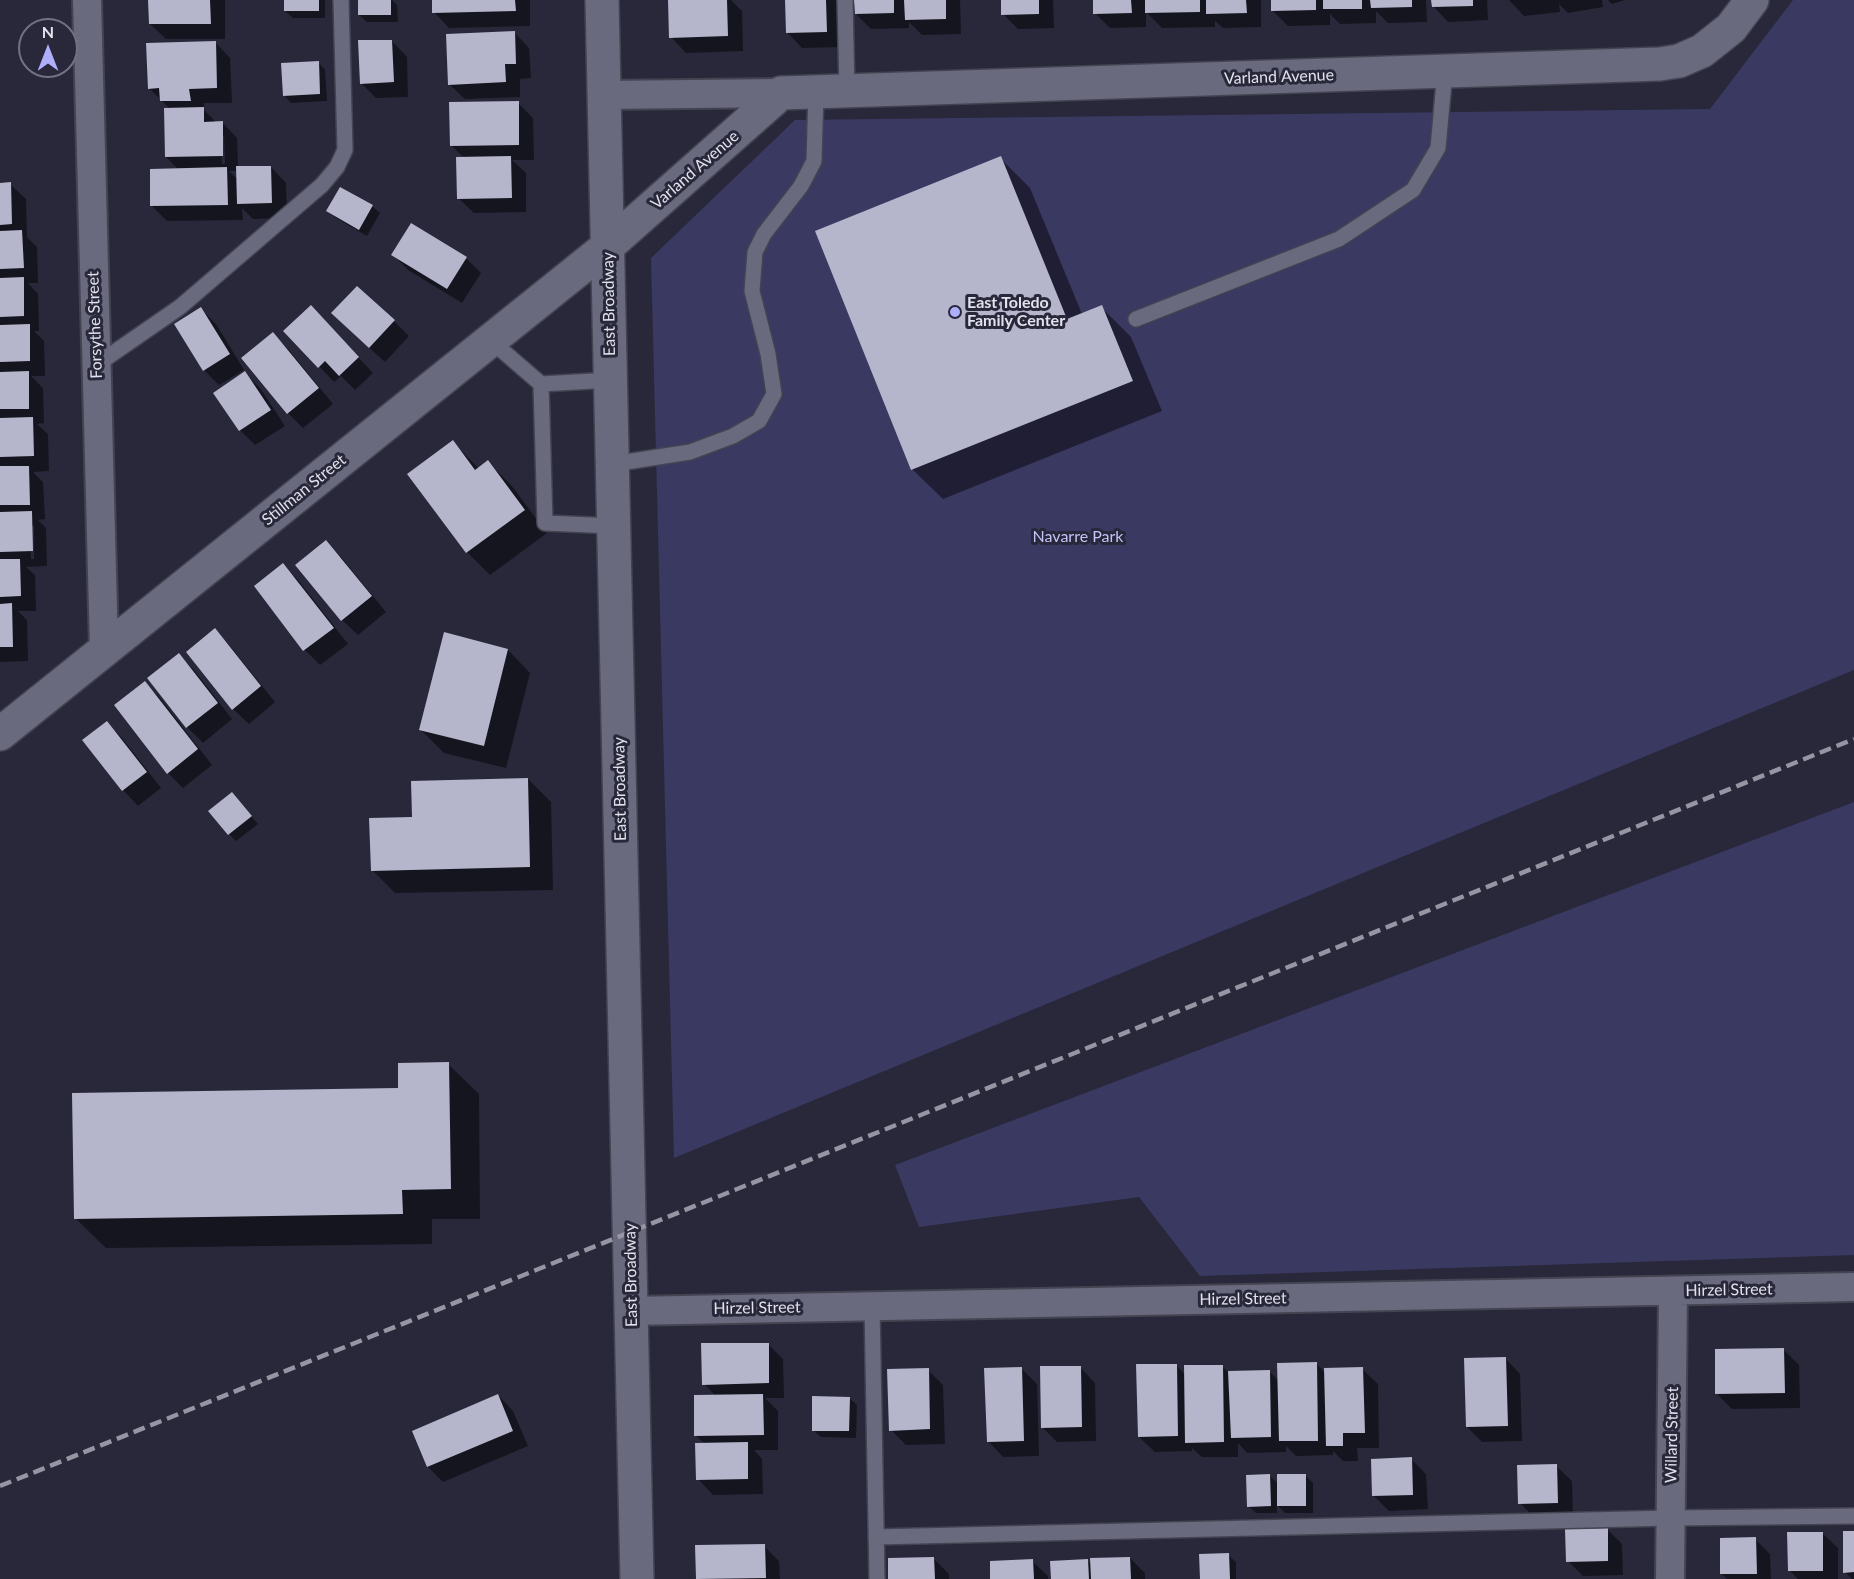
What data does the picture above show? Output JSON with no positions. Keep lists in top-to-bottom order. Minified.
{"streets":{"street":["Varland Avenue","East Broadway","Forsythe Street","Stillman Street","Hirzel Street","Willard Street"]},"crossings":[["Varland Avenue","East Broadway"],["Varland Avenue","Stillman Street"],["East Broadway","Stillman Street"],["East Broadway","Hirzel Street"],["Forsythe Street","Stillman Street"],["Hirzel Street","Willard Street"]],"parks":["Navarre Park"],"places":["East Toledo Family Center"],"north":"top"}
